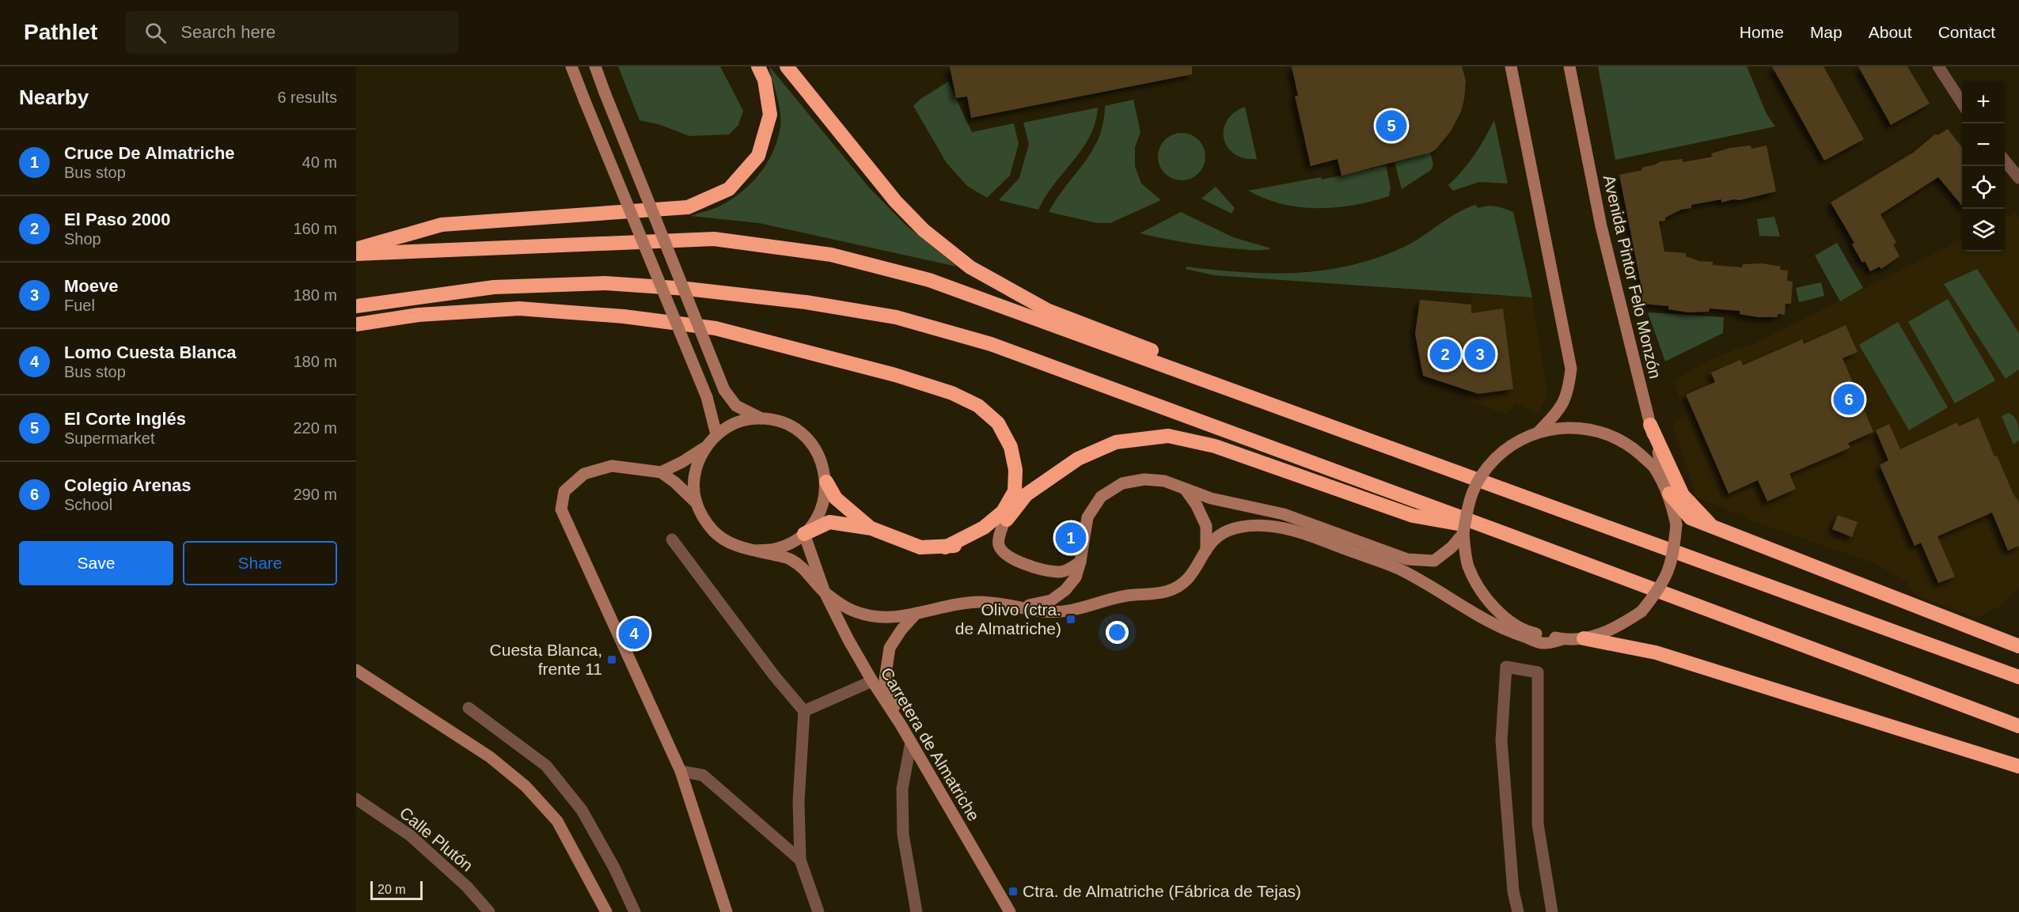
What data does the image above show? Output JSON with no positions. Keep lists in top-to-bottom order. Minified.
{"streets":{"street":["Avenida Pintor Felo Monzón","Carretera de Almatriche","Calle Plutón"]},"places":{"transit":["Olivo (ctra. de Almatriche)","Cuesta Blanca, frente 11","Ctra. de Almatriche (Fábrica de Tejas)"]},"scale_bar":"20 m","page":{"header":"Pathlet","search":"Search here","nav":["Home","Map","About","Contact"],"heading":["Nearby","6 results"],"map_buttons":["+","−"],"pins":["5","2","3","6","1","4"],"list":[{"mark":"1","name":"Cruce De Almatriche","note":"Bus stop","value":"40 m"},{"mark":"2","name":"El Paso 2000","note":"Shop","value":"160 m"},{"mark":"3","name":"Moeve","note":"Fuel","value":"180 m"},{"mark":"4","name":"Lomo Cuesta Blanca","note":"Bus stop","value":"180 m"},{"mark":"5","name":"El Corte Inglés","note":"Supermarket","value":"220 m"},{"mark":"6","name":"Colegio Arenas","note":"School","value":"290 m"}],"buttons":["Save","Share"],"scale":"20 m"}}
